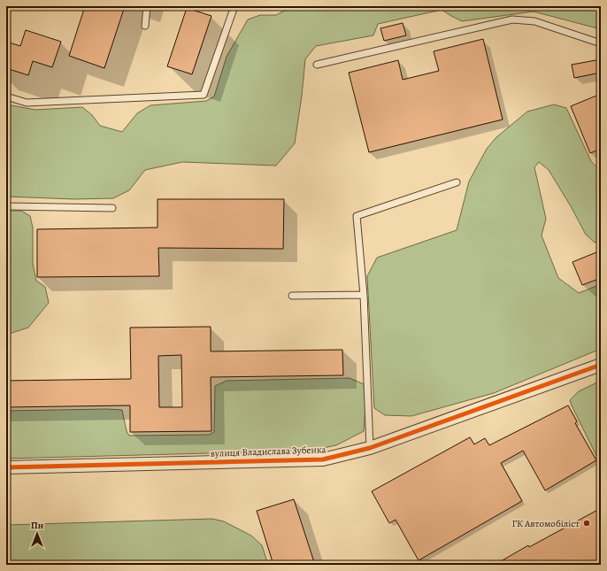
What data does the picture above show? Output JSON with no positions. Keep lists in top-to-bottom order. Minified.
{"streets":{"street":["вулиця Владислава Зубенка"]},"places":["ГК Автомобіліст"],"north":"top"}
